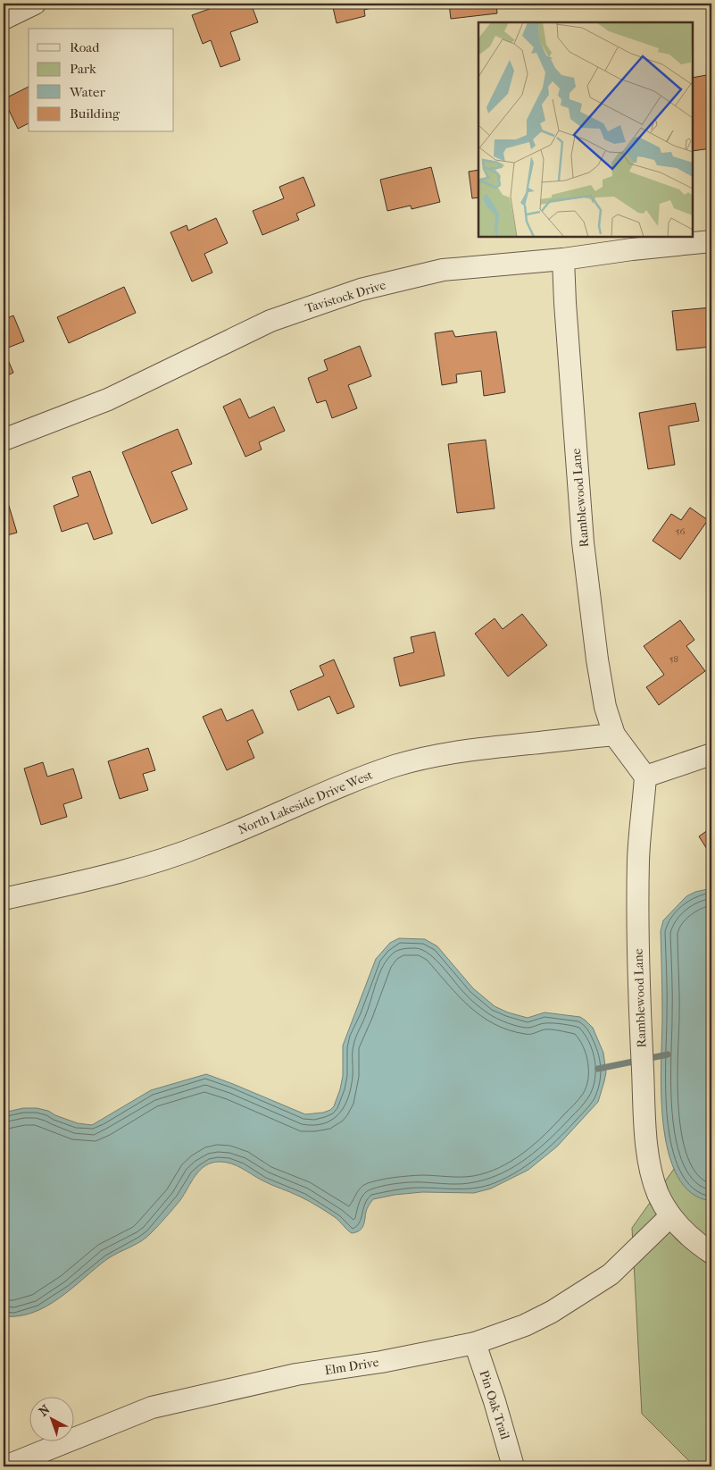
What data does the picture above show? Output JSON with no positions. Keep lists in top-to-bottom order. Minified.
{"streets":{"street":["Tavistock Drive","Ramblewood Lane","North Lakeside Drive West","Elm Drive","Pin Oak Trail"]},"crossings":[["Tavistock Drive","Ramblewood Lane"],["Ramblewood Lane","North Lakeside Drive West"],["Ramblewood Lane","Elm Drive"],["Elm Drive","Pin Oak Trail"]],"house_numbers":["56","58"],"legend":["Road","Park","Water","Building"],"north":"top left"}
